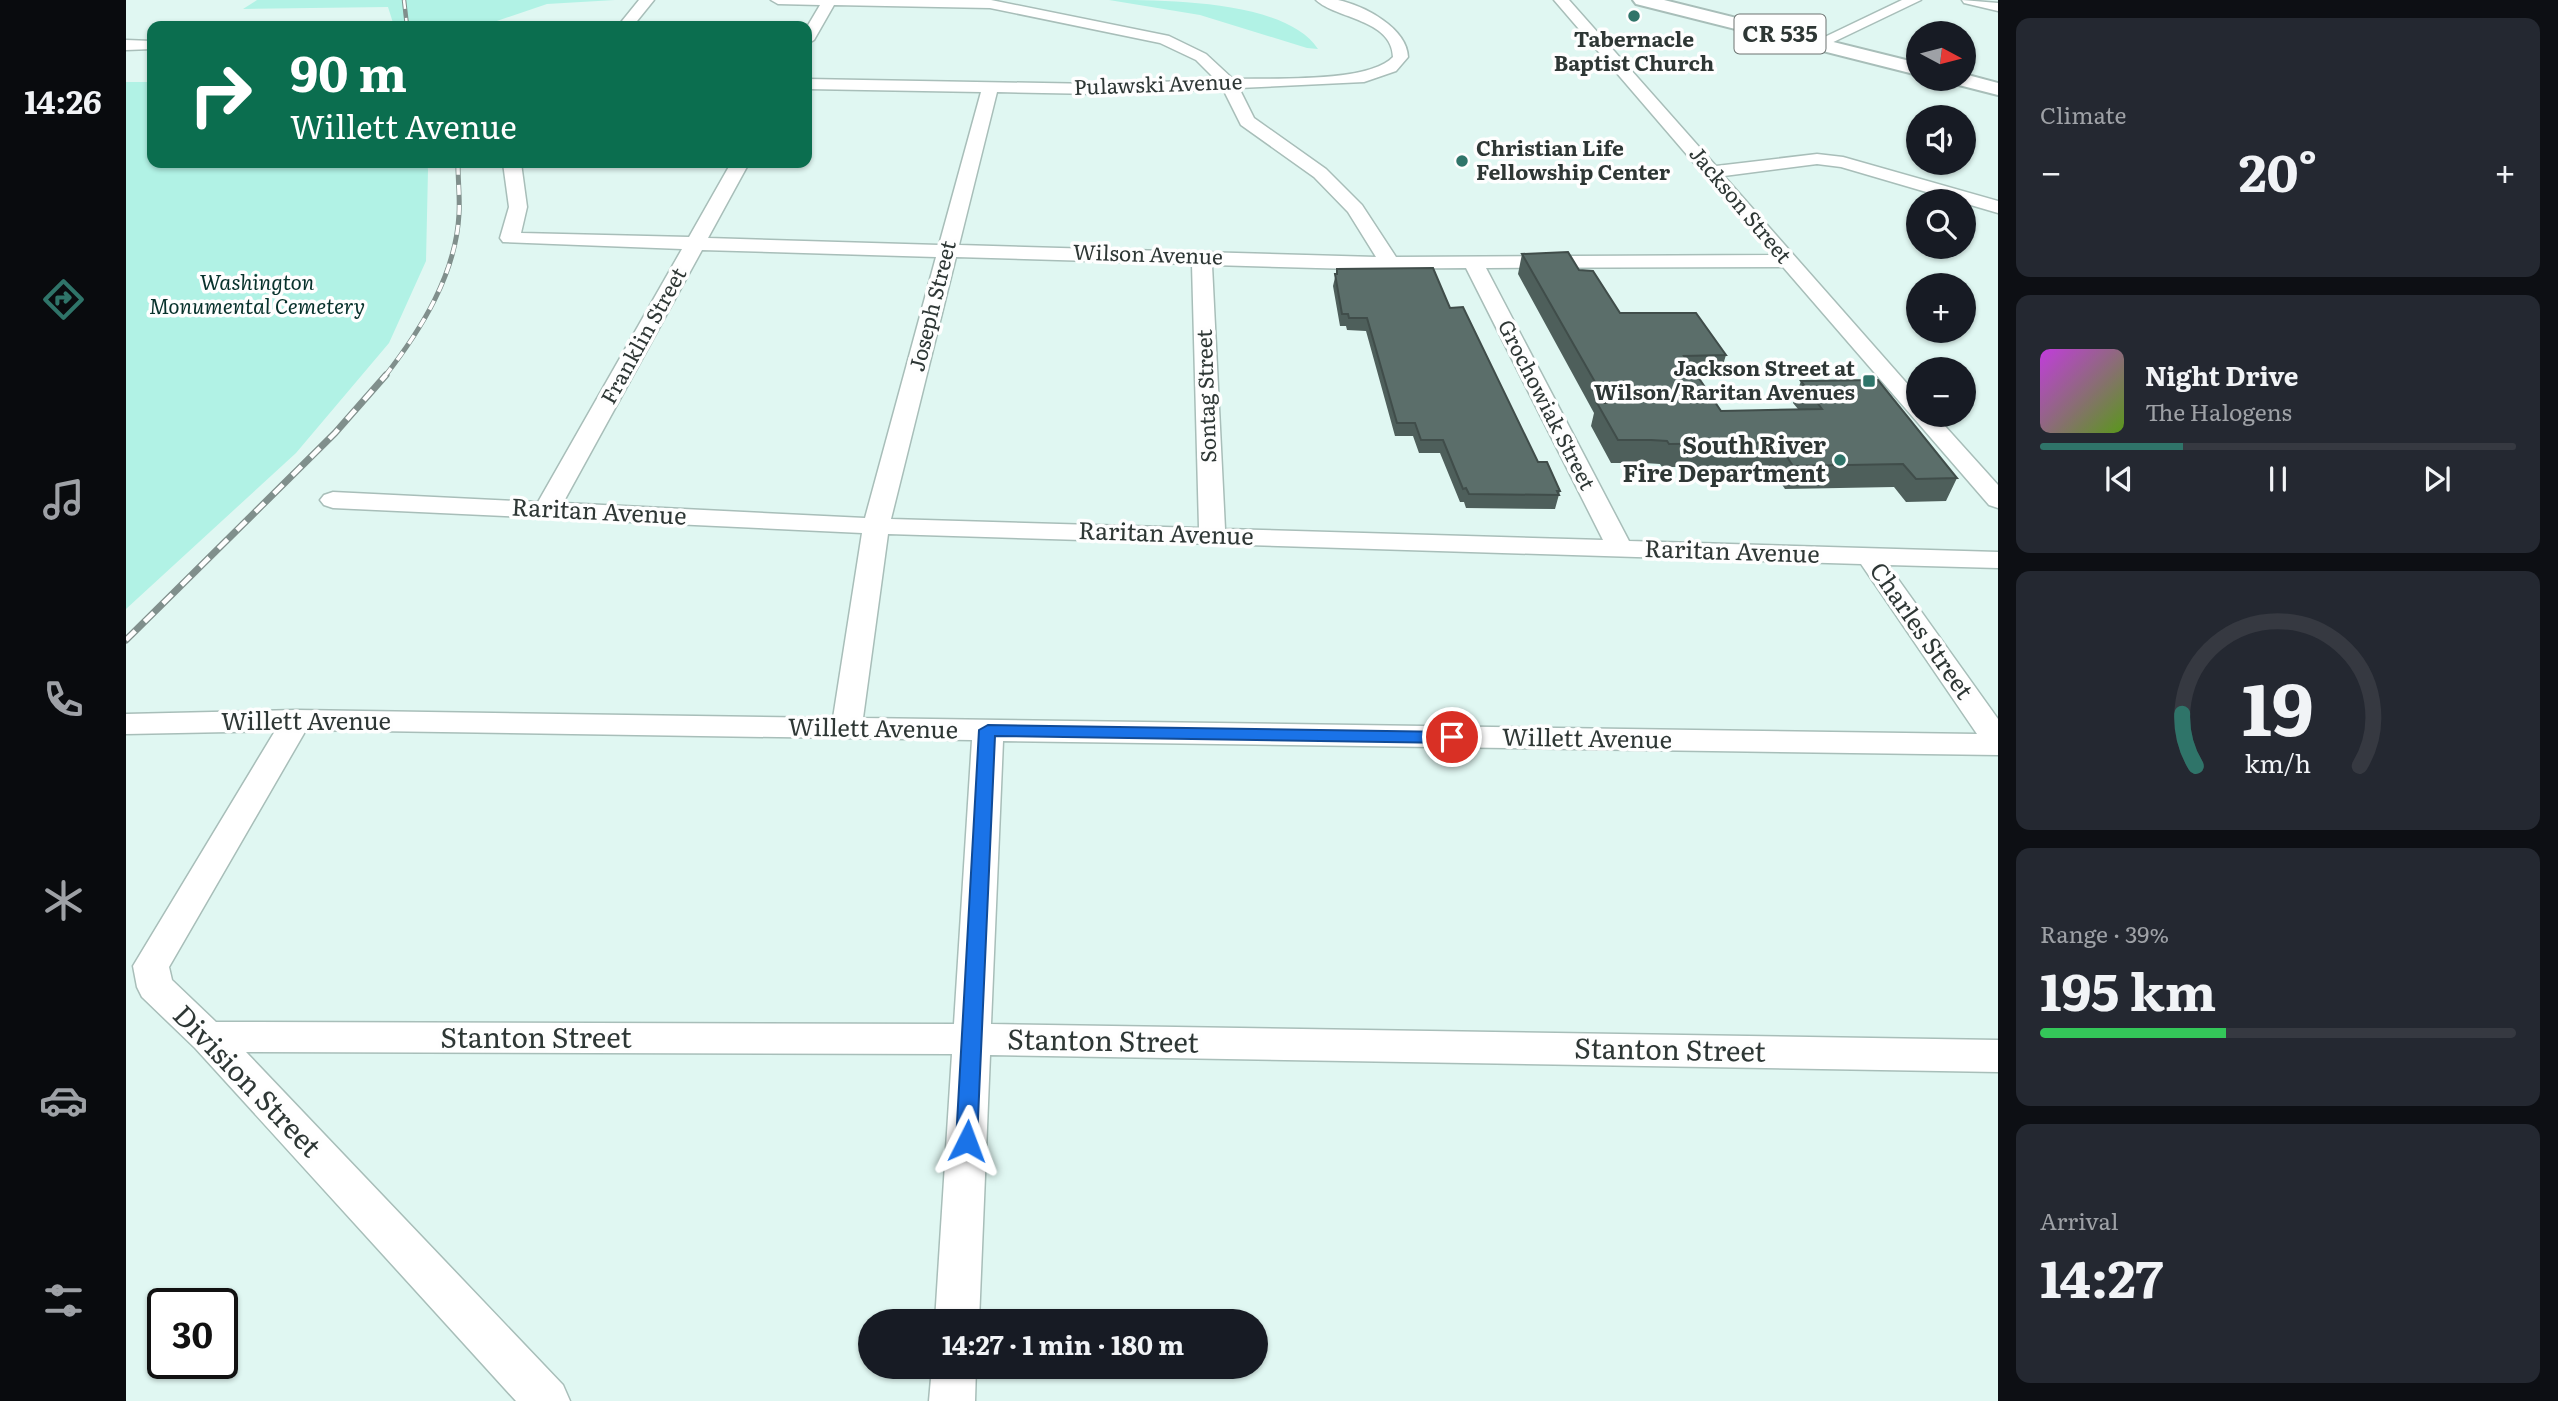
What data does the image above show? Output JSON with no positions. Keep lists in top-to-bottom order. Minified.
{"streets":{"main road":["CR 535"],"street":["Pulawski Avenue","Jackson Street","Wilson Avenue","Joseph Street","Franklin Street","Sontag Street","Grochowiak Street","Raritan Avenue","Charles Street","Willett Avenue","Stanton Street","Division Street"]},"crossings":[["Pulawski Avenue","Joseph Street"],["Jackson Street","Wilson Avenue"],["Wilson Avenue","Joseph Street"],["Wilson Avenue","Franklin Street"],["Wilson Avenue","Sontag Street"],["Wilson Avenue","Grochowiak Street"],["Joseph Street","Raritan Avenue"],["Joseph Street","Willett Avenue"],["Franklin Street","Raritan Avenue"],["Sontag Street","Raritan Avenue"],["Grochowiak Street","Raritan Avenue"],["Raritan Avenue","Charles Street"],["Charles Street","Willett Avenue"],["Willett Avenue","Division Street"],["Stanton Street","Division Street"]],"parks":["Washington Monumental Cemetery"],"places":{"other":["Tabernacle Baptist Church","Christian Life Fellowship Center","South River Fire Department"],"transit":["Jackson Street at Wilson/Raritan Avenues"]},"north":"right","page":{"tabs":"14:26","tile":["Climate",["Range · 39%","195 km"],["Arrival","14:27"]],"map_buttons":["+","−"],"turn":["90 m","Willett Avenue"],"heat":["−","20°","+"],"song":["Night Drive","The Halogens"],"limit":"30","trip":"14:27 · 1 min · 180 m","gauge":["19","km/h"]}}
